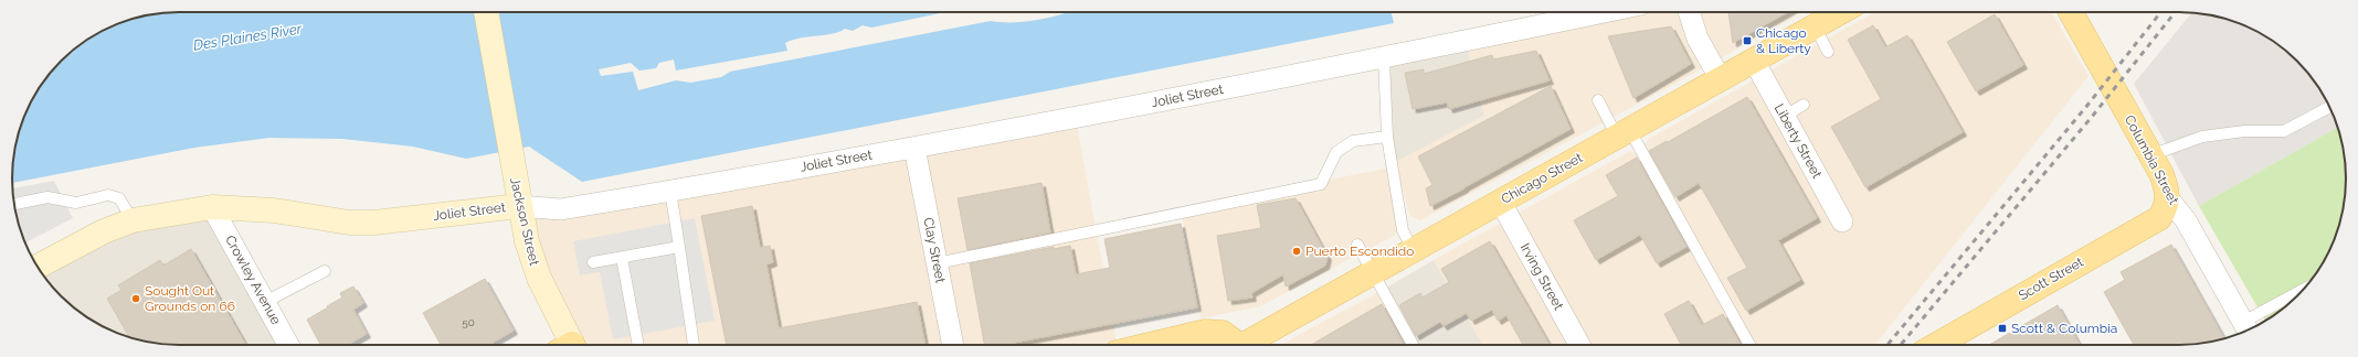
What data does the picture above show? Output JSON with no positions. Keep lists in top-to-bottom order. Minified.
{"streets":{"main road":["Columbia Street","Chicago Street","Scott Street"],"street":["Joliet Street","Liberty Street","Jackson Street","Clay Street","Irving Street","Crowley Avenue"]},"crossings":[["Joliet Street","Jackson Street"],["Joliet Street","Clay Street"],["Joliet Street","Crowley Avenue"],["Liberty Street","Chicago Street"],["Columbia Street","Scott Street"],["Chicago Street","Irving Street"]],"water":["Des Plaines River"],"places":{"transit":["Chicago & Liberty","Scott & Columbia"],"other":["Puerto Escondido","Sought Out Grounds on 66"]},"house_numbers":["50"]}
